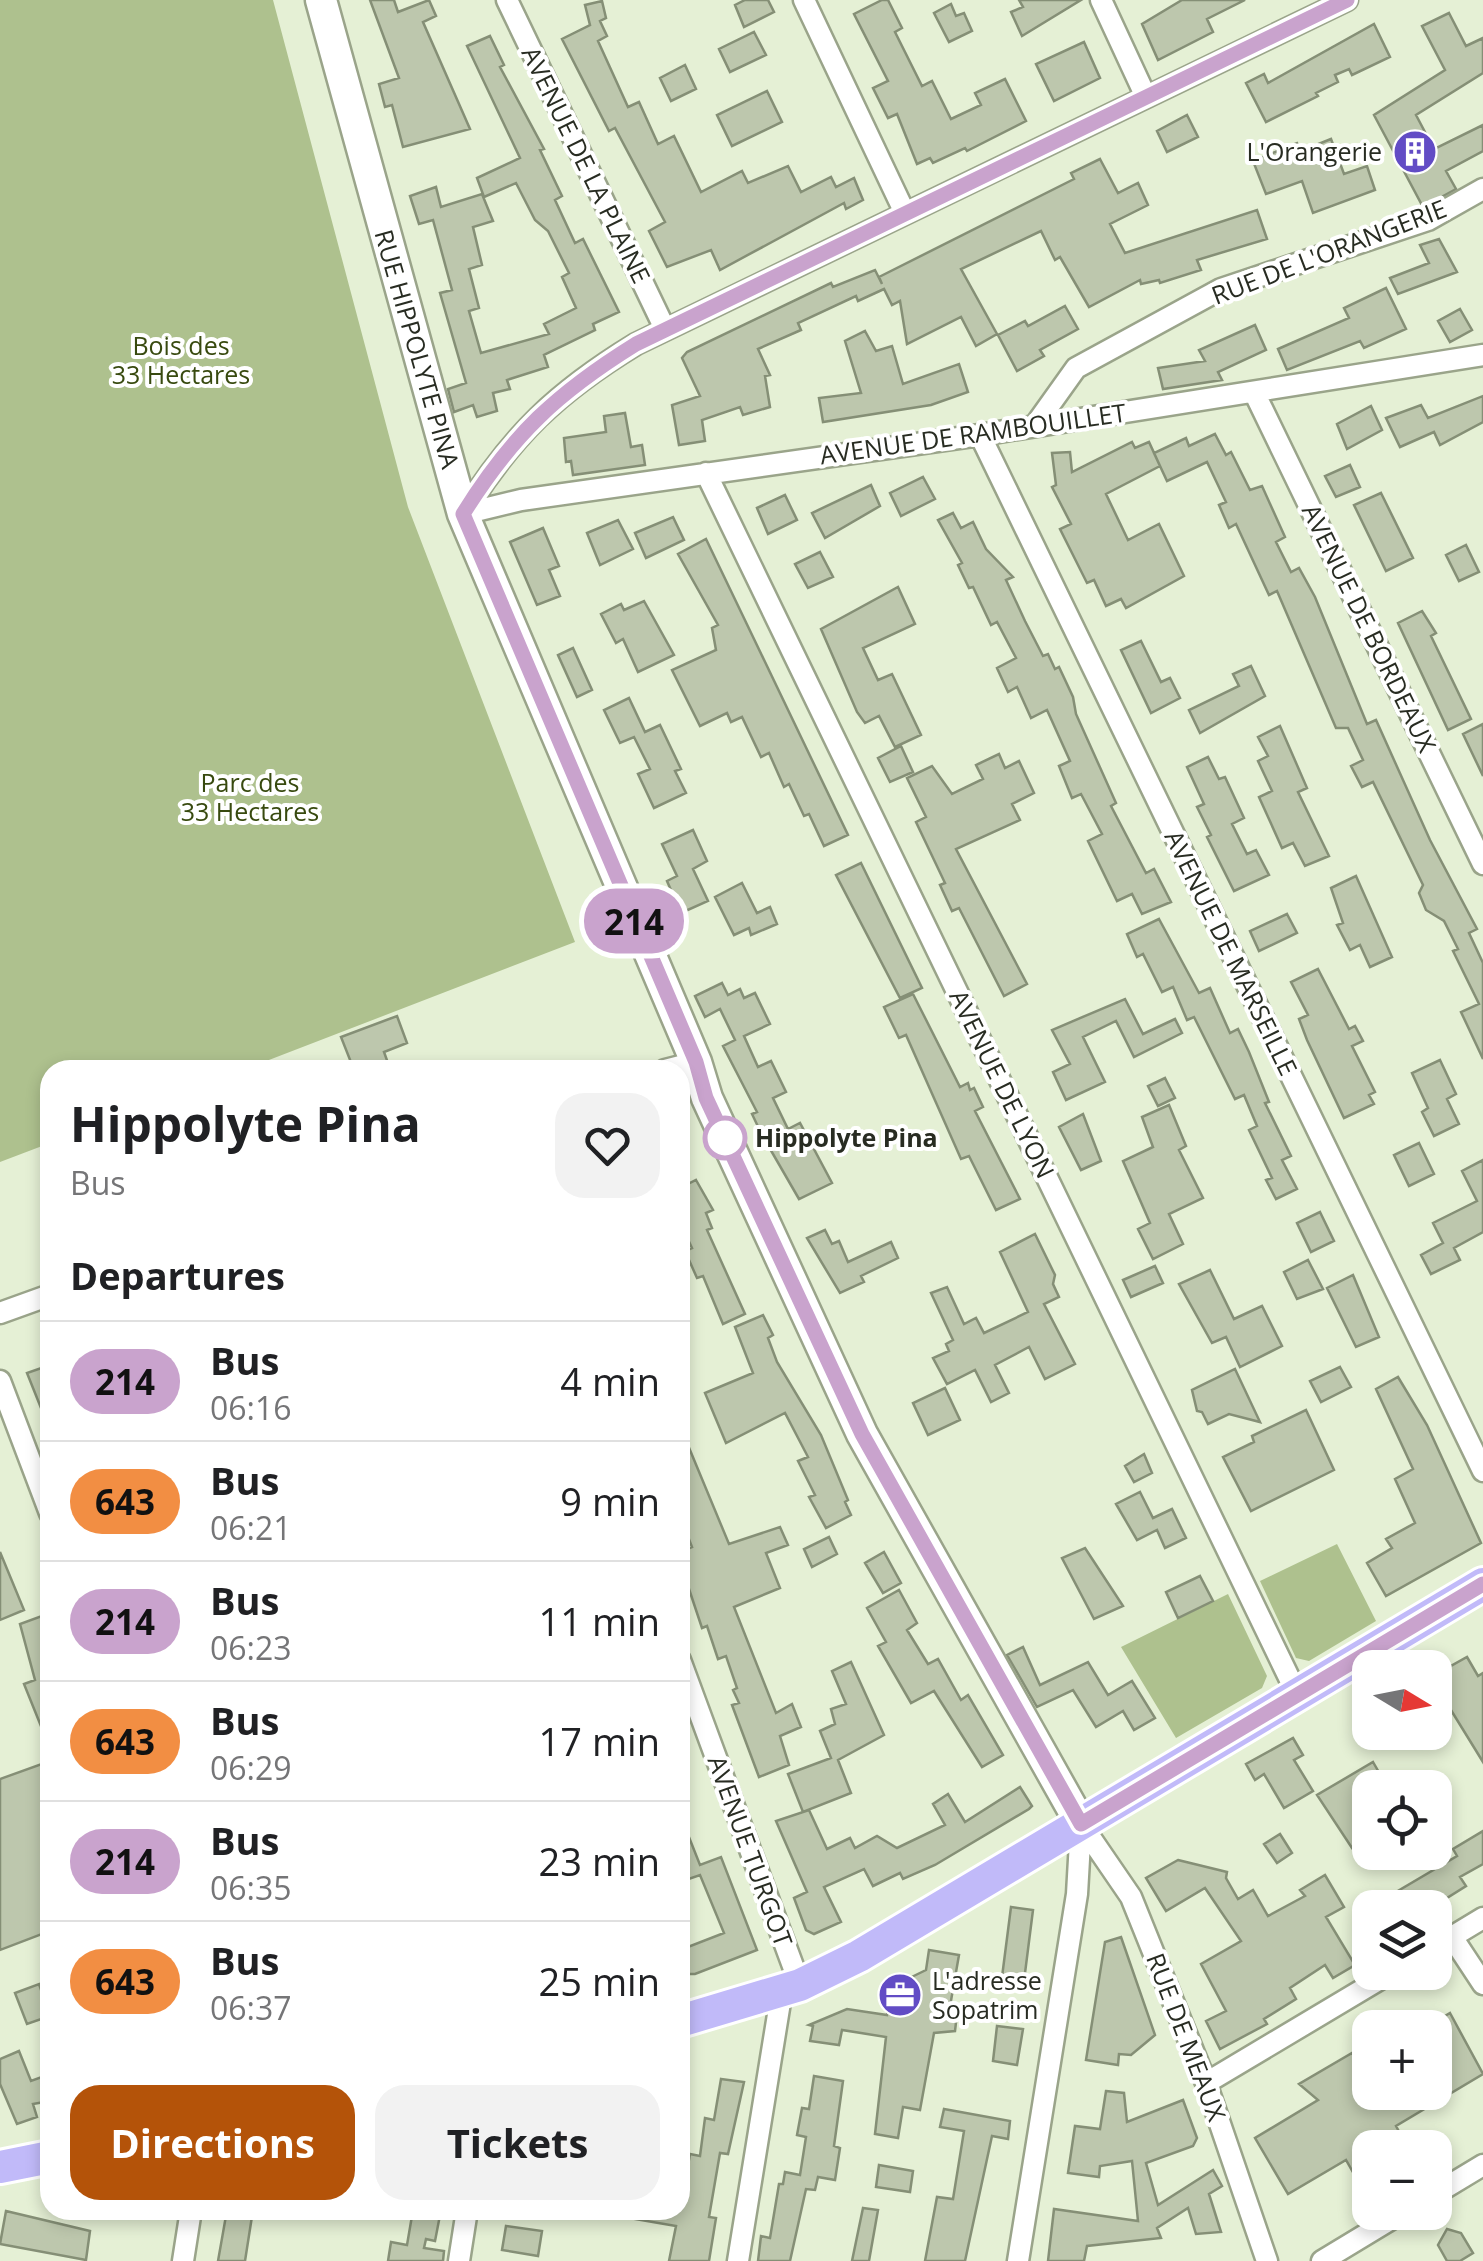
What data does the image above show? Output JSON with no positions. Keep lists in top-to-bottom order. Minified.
{"streets":{"main road":["RUE HIPPOLYTE PINA"],"street":["AVENUE DE LA PLAINE","RUE DE L'ORANGERIE","AVENUE DE RAMBOUILLET","AVENUE DE BORDEAUX","AVENUE DE MARSEILLE","AVENUE DE LYON","AVENUE TURGOT","RUE DE MEAUX"]},"crossings":[["RUE DE L'ORANGERIE","AVENUE DE RAMBOUILLET"],["RUE HIPPOLYTE PINA","AVENUE DE RAMBOUILLET"],["RUE HIPPOLYTE PINA","RUE DE MEAUX"],["AVENUE DE RAMBOUILLET","AVENUE DE BORDEAUX"],["AVENUE DE RAMBOUILLET","AVENUE DE MARSEILLE"],["AVENUE DE RAMBOUILLET","AVENUE DE LYON"]],"parks":["Bois des 33 Hectares","Parc des 33 Hectares"],"places":{"building":["L'Orangerie"],"other":["Hippolyte Pina"],"office":["L'adresse Sopatrim"]},"lines":["bus line 214"],"north":"right","page":{"on_map":"214","heading":[["Hippolyte Pina","Bus"],"Departures"],"list":[{"mark":"214","name":"Bus","note":"06:16","value":"4 min"},{"mark":"643","name":"Bus","note":"06:21","value":"9 min"},{"mark":"214","name":"Bus","note":"06:23","value":"11 min"},{"mark":"643","name":"Bus","note":"06:29","value":"17 min"},{"mark":"214","name":"Bus","note":"06:35","value":"23 min"},{"mark":"643","name":"Bus","note":"06:37","value":"25 min"}],"map_buttons":["+","−"],"buttons":["Directions","Tickets"]}}
